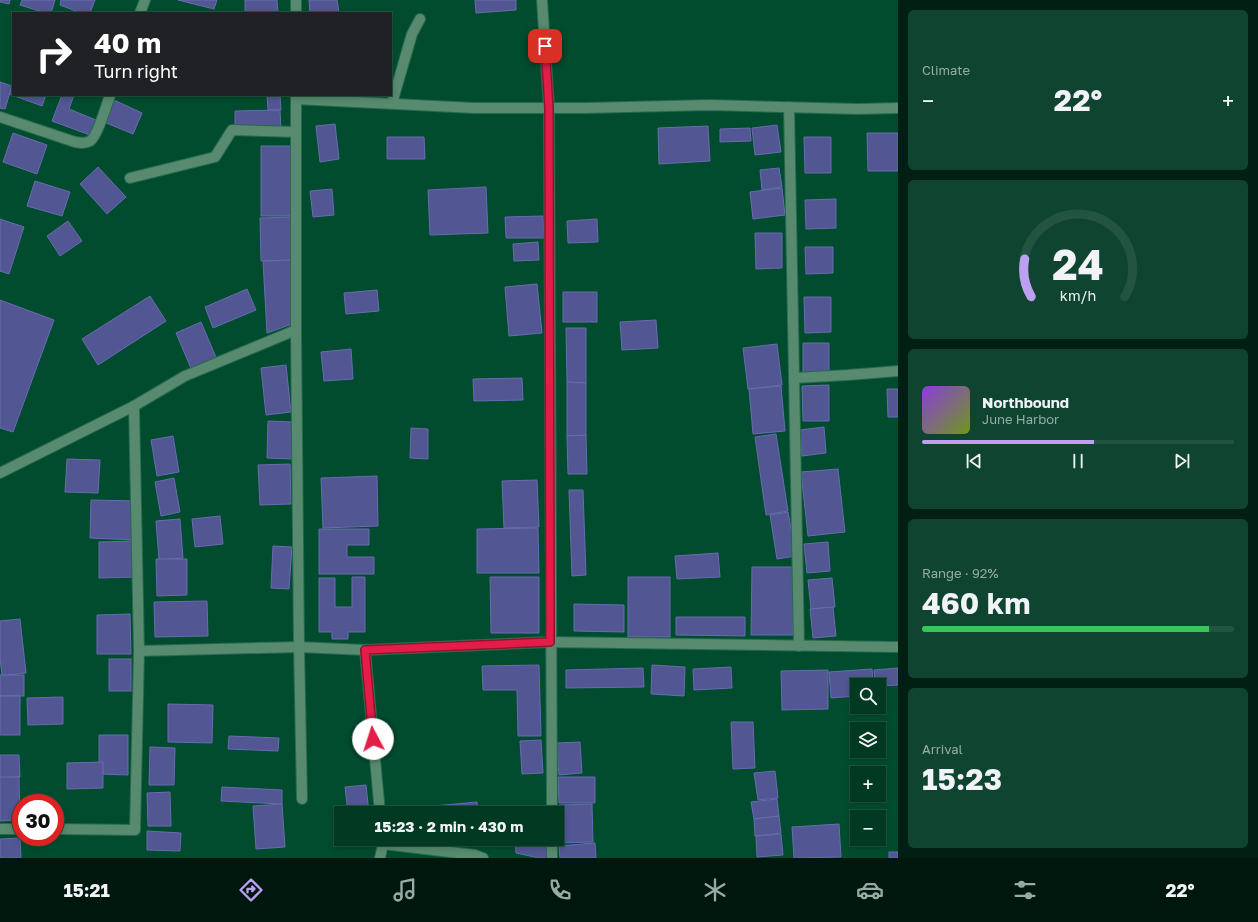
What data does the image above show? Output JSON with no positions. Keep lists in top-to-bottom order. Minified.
{"page":{"tile":["Climate",["Range · 92%","460 km"],["Arrival","15:23"]],"turn":["40 m","Turn right"],"heat":["−","22°","+"],"song":["Northbound","June Harbor"],"map_buttons":["+","−"],"limit":"30","trip":"15:23 · 2 min · 430 m","tabs":["15:21","22°"],"gauge":["24","km/h"]}}
